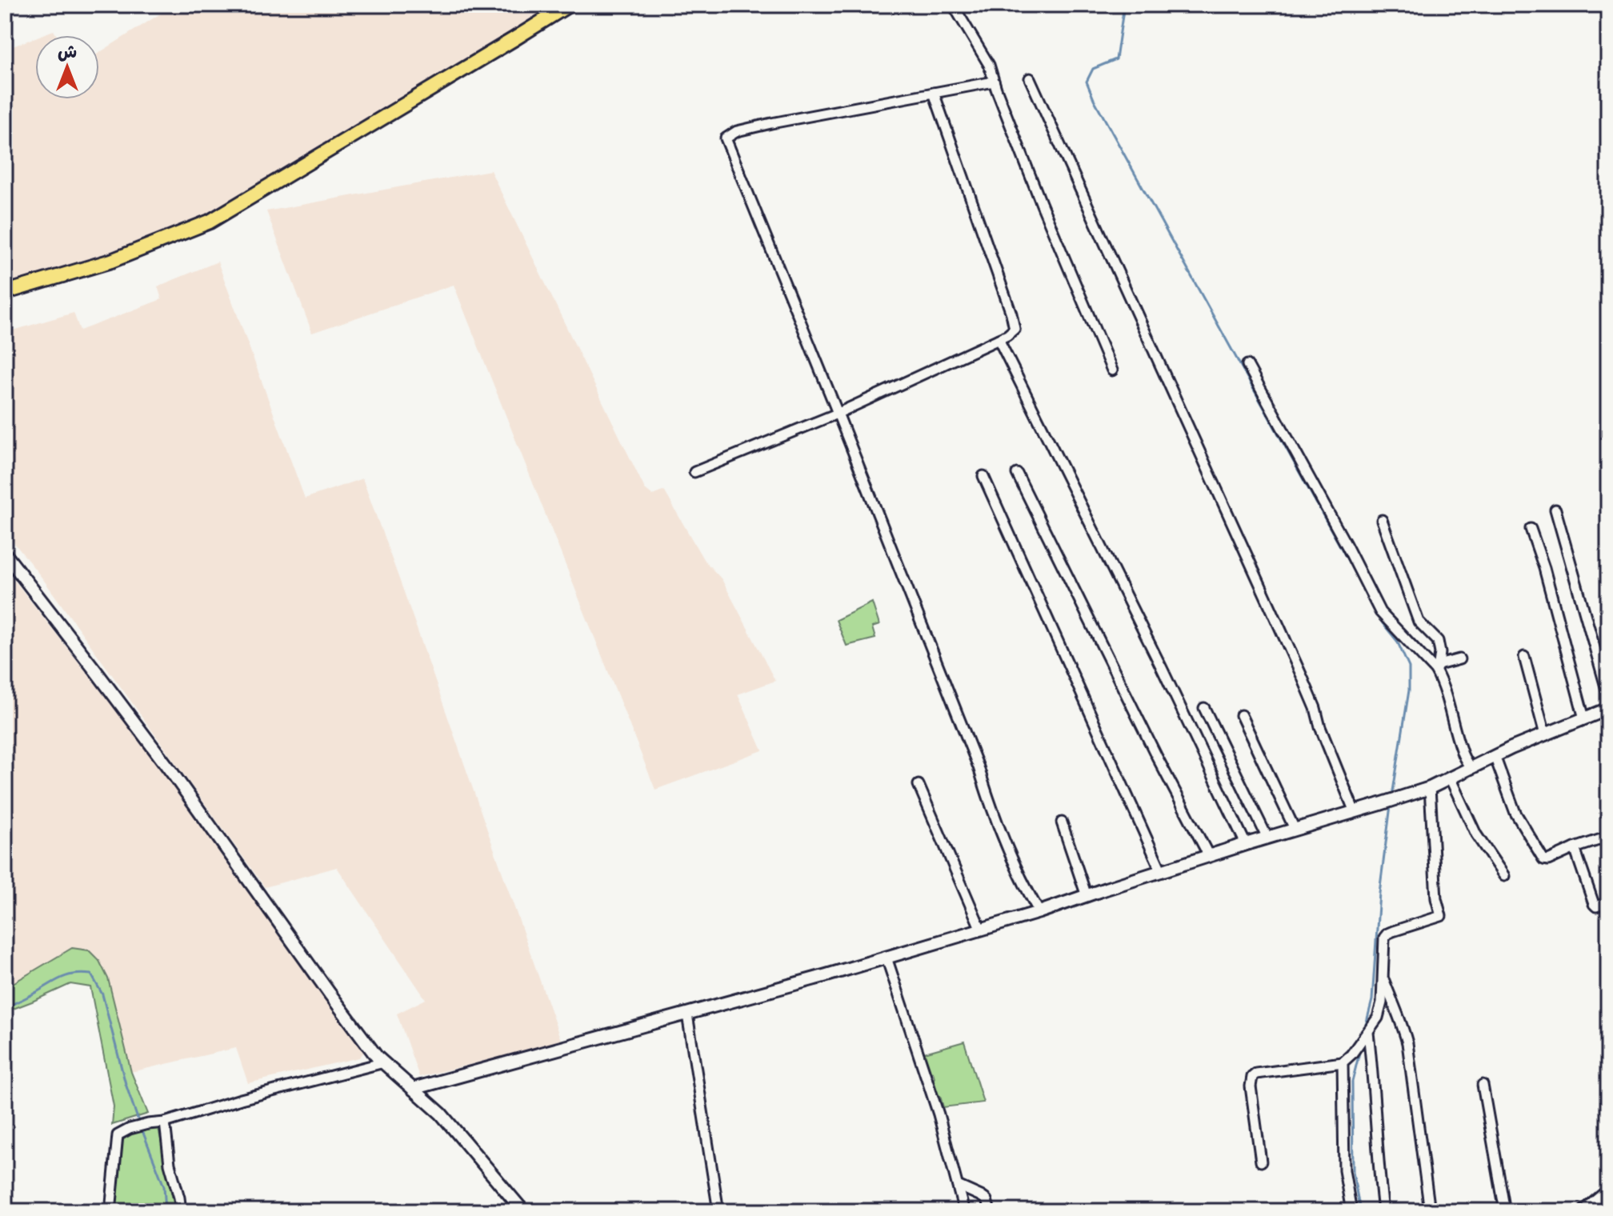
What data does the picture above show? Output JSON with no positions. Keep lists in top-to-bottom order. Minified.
{"north":"top"}
